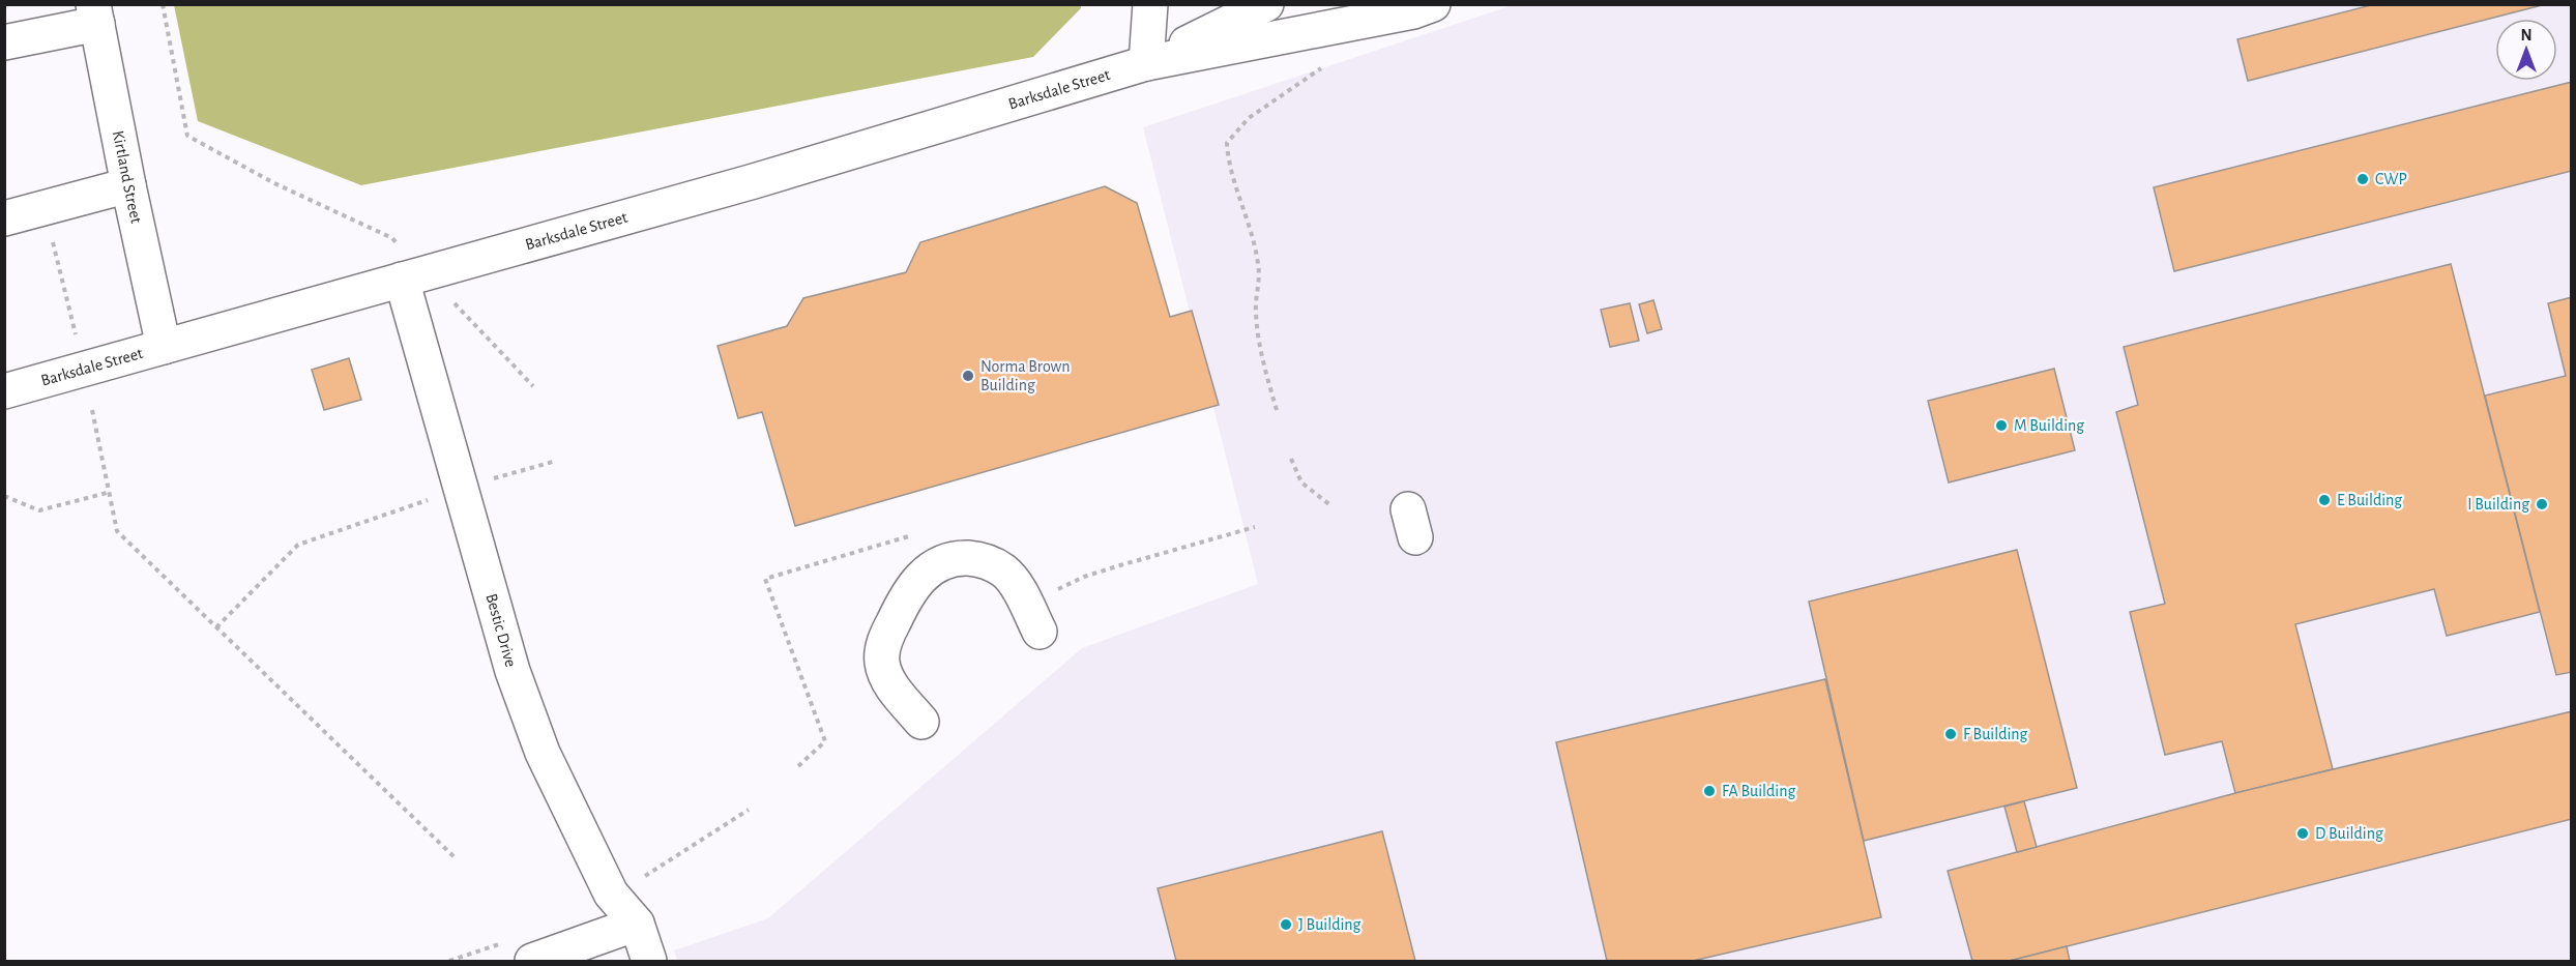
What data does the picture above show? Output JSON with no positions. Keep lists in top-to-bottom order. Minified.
{"streets":{"street":["Barksdale Street","Kirtland Street","Bestic Drive"]},"crossings":[["Barksdale Street","Kirtland Street"],["Barksdale Street","Bestic Drive"]],"places":["CWP","Norma Brown Building","M Building","E Building","I Building","F Building","FA Building","D Building","J Building"],"north":"top"}
